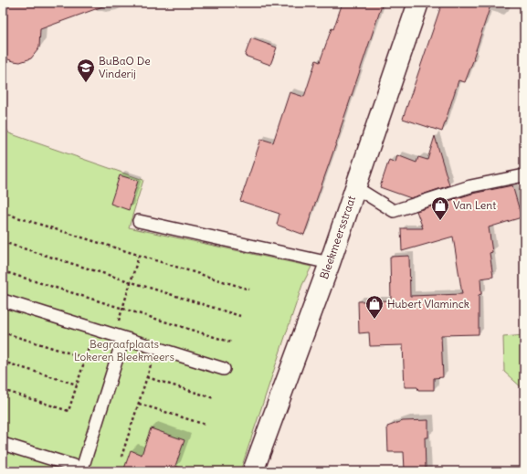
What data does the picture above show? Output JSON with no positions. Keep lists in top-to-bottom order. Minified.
{"streets":{"street":["Bleekmeersstraat"]},"parks":["Begraafplaats Lokeren Bleekmeers"],"places":{"school or university":["BuBaO De Vinderij"],"shop":["Van Lent","Hubert Vlaminck"]}}
